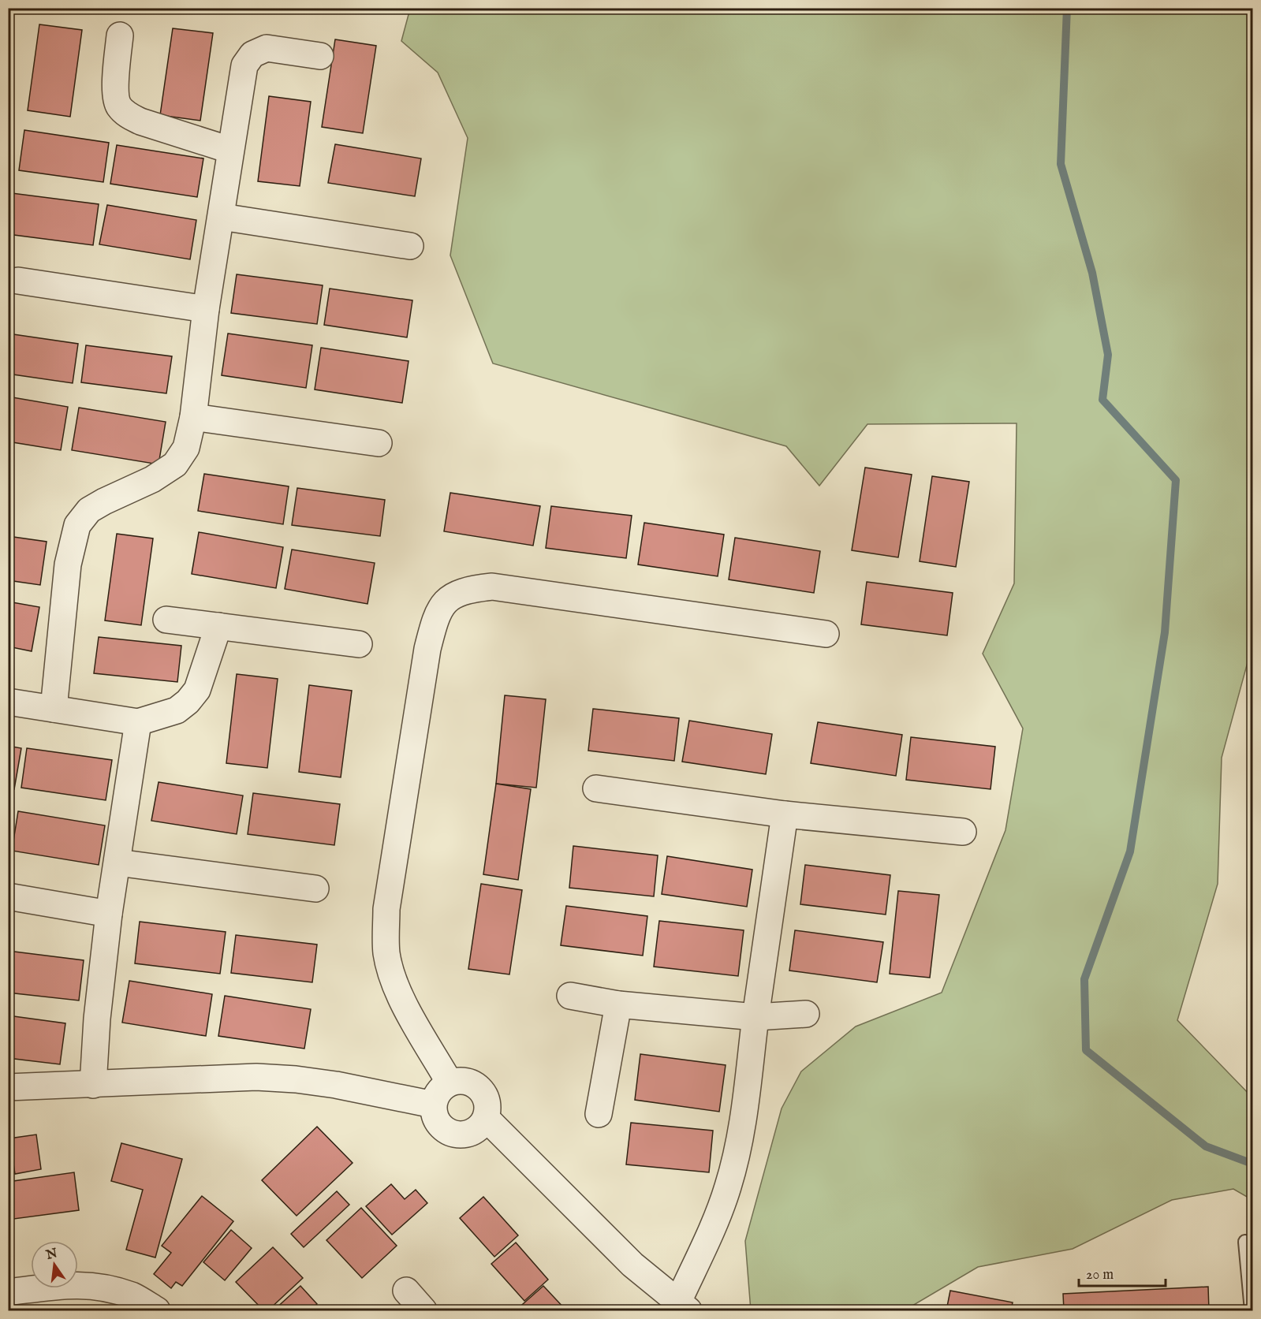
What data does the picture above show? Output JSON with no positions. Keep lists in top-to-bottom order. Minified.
{"scale_bar":"20 m","north":"top"}
